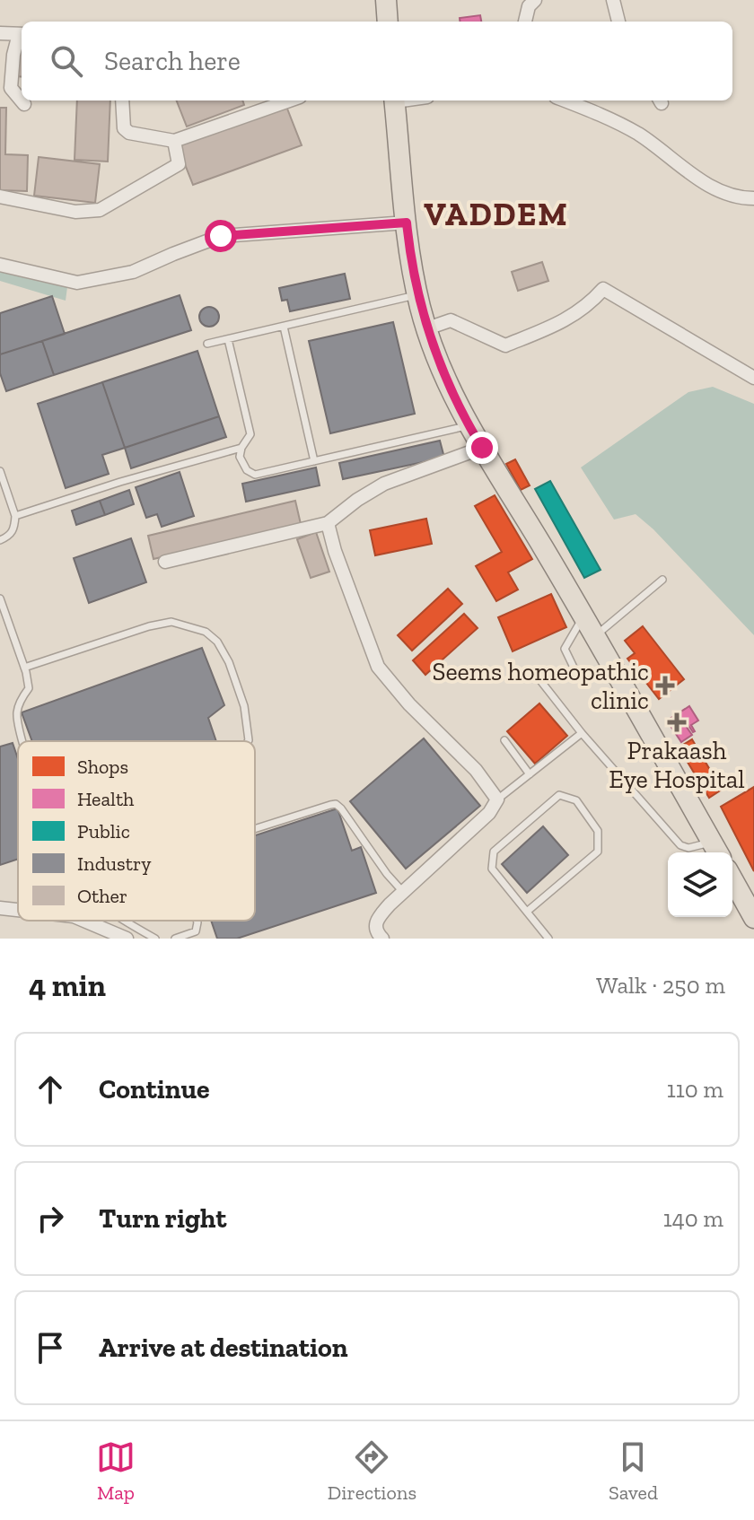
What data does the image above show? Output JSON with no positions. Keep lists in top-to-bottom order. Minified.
{"districts":["VADDEM"],"places":{"health":["Seems homeopathic clinic","Prakaash Eye Hospital"]},"legend":["Shops","Health","Public","Industry","Other"],"page":{"search":"Search here","heading":["4 min","Walk · 250 m"],"list":[["Continue","110 m"],["Turn right","140 m"],"Arrive at destination"],"nav":["Map","Directions","Saved"]}}
